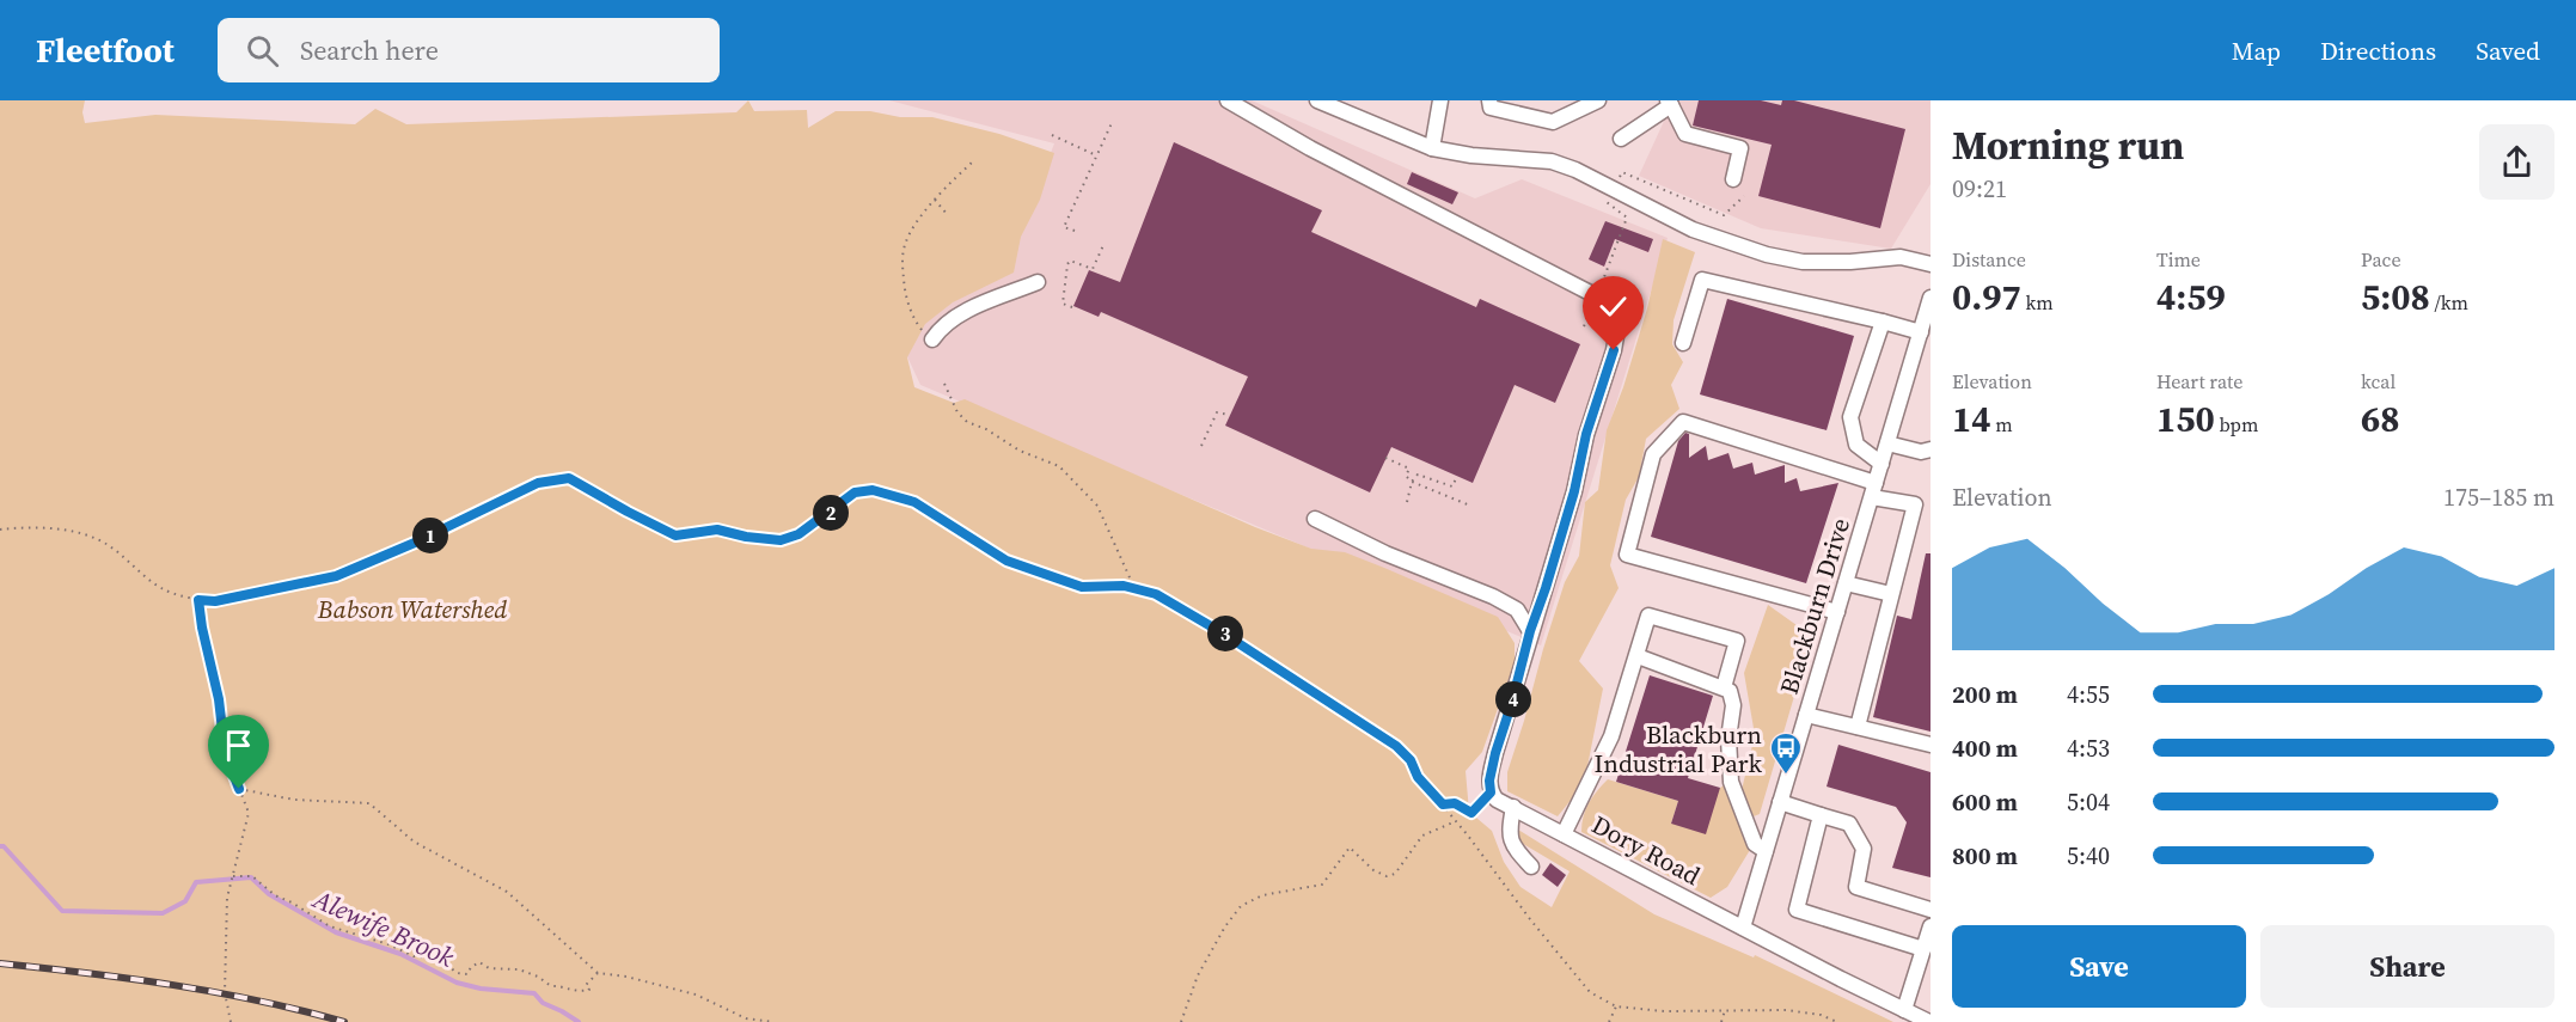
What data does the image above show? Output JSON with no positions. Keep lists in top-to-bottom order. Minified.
{"streets":{"street":["Blackburn Drive","Dory Road"]},"crossings":[["Blackburn Drive","Dory Road"]],"water":["Alewife Brook"],"parks":["Babson Watershed"],"places":{"bus stop":["Blackburn Industrial Park"]},"page":{"header":"Fleetfoot","search":"Search here","nav":["Map","Directions","Saved"],"heading":["Morning run","09:21"],"stats":[["Distance","0.97 km"],["Time","4:59"],["Pace","5:08 /km"],["Elevation","14 m"],["Heart rate","150 bpm"],["kcal","68"]],"chart":["Elevation","175–185 m"],"pins":["2","1","3","4"],"list":[{"name":"200 m","note":"4:55"},{"name":"400 m","note":"4:53"},{"name":"600 m","note":"5:04"},{"name":"800 m","note":"5:40"}],"buttons":["Save","Share"]}}
